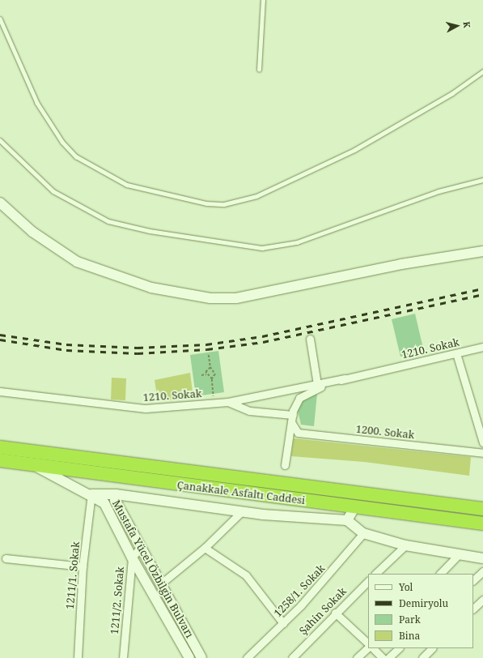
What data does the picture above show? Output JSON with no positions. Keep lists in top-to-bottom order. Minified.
{"streets":{"highway":["Çanakkale Asfaltı Caddesi"],"street":["1210. Sokak","1200. Sokak","Mustafa Yücel Özbilgin Bulvarı","1211/1. Sokak","1258/1. Sokak","1211/2. Sokak","Şahin Sokak"]},"crossings":[["1210. Sokak","1200. Sokak"],["Çanakkale Asfaltı Caddesi","Mustafa Yücel Özbilgin Bulvarı"],["Mustafa Yücel Özbilgin Bulvarı","1211/1. Sokak"],["Mustafa Yücel Özbilgin Bulvarı","1211/2. Sokak"]],"legend":["Yol","Demiryolu","Park","Bina"],"north":"right"}
